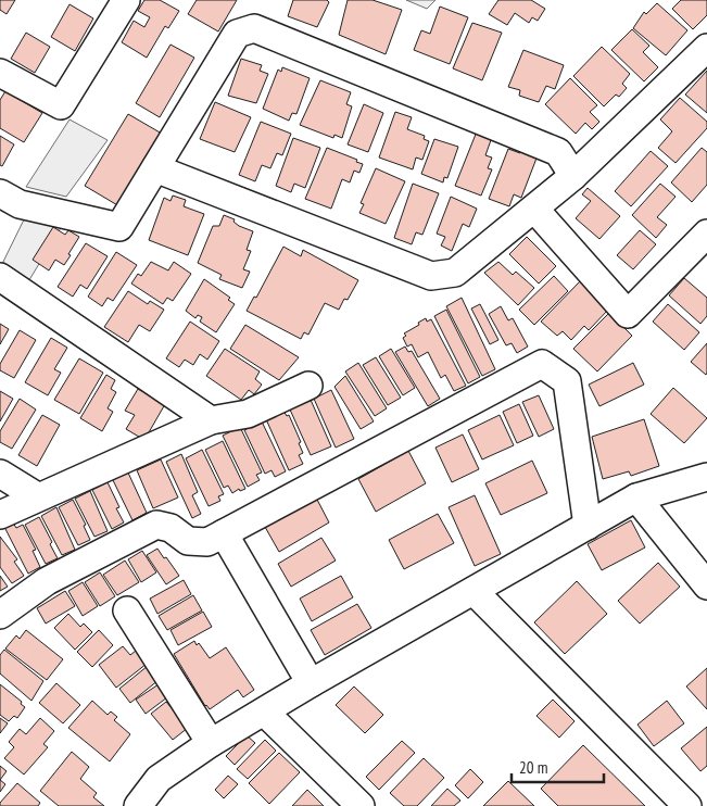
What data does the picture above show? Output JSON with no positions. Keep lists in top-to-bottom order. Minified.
{"scale_bar":"20 m"}
